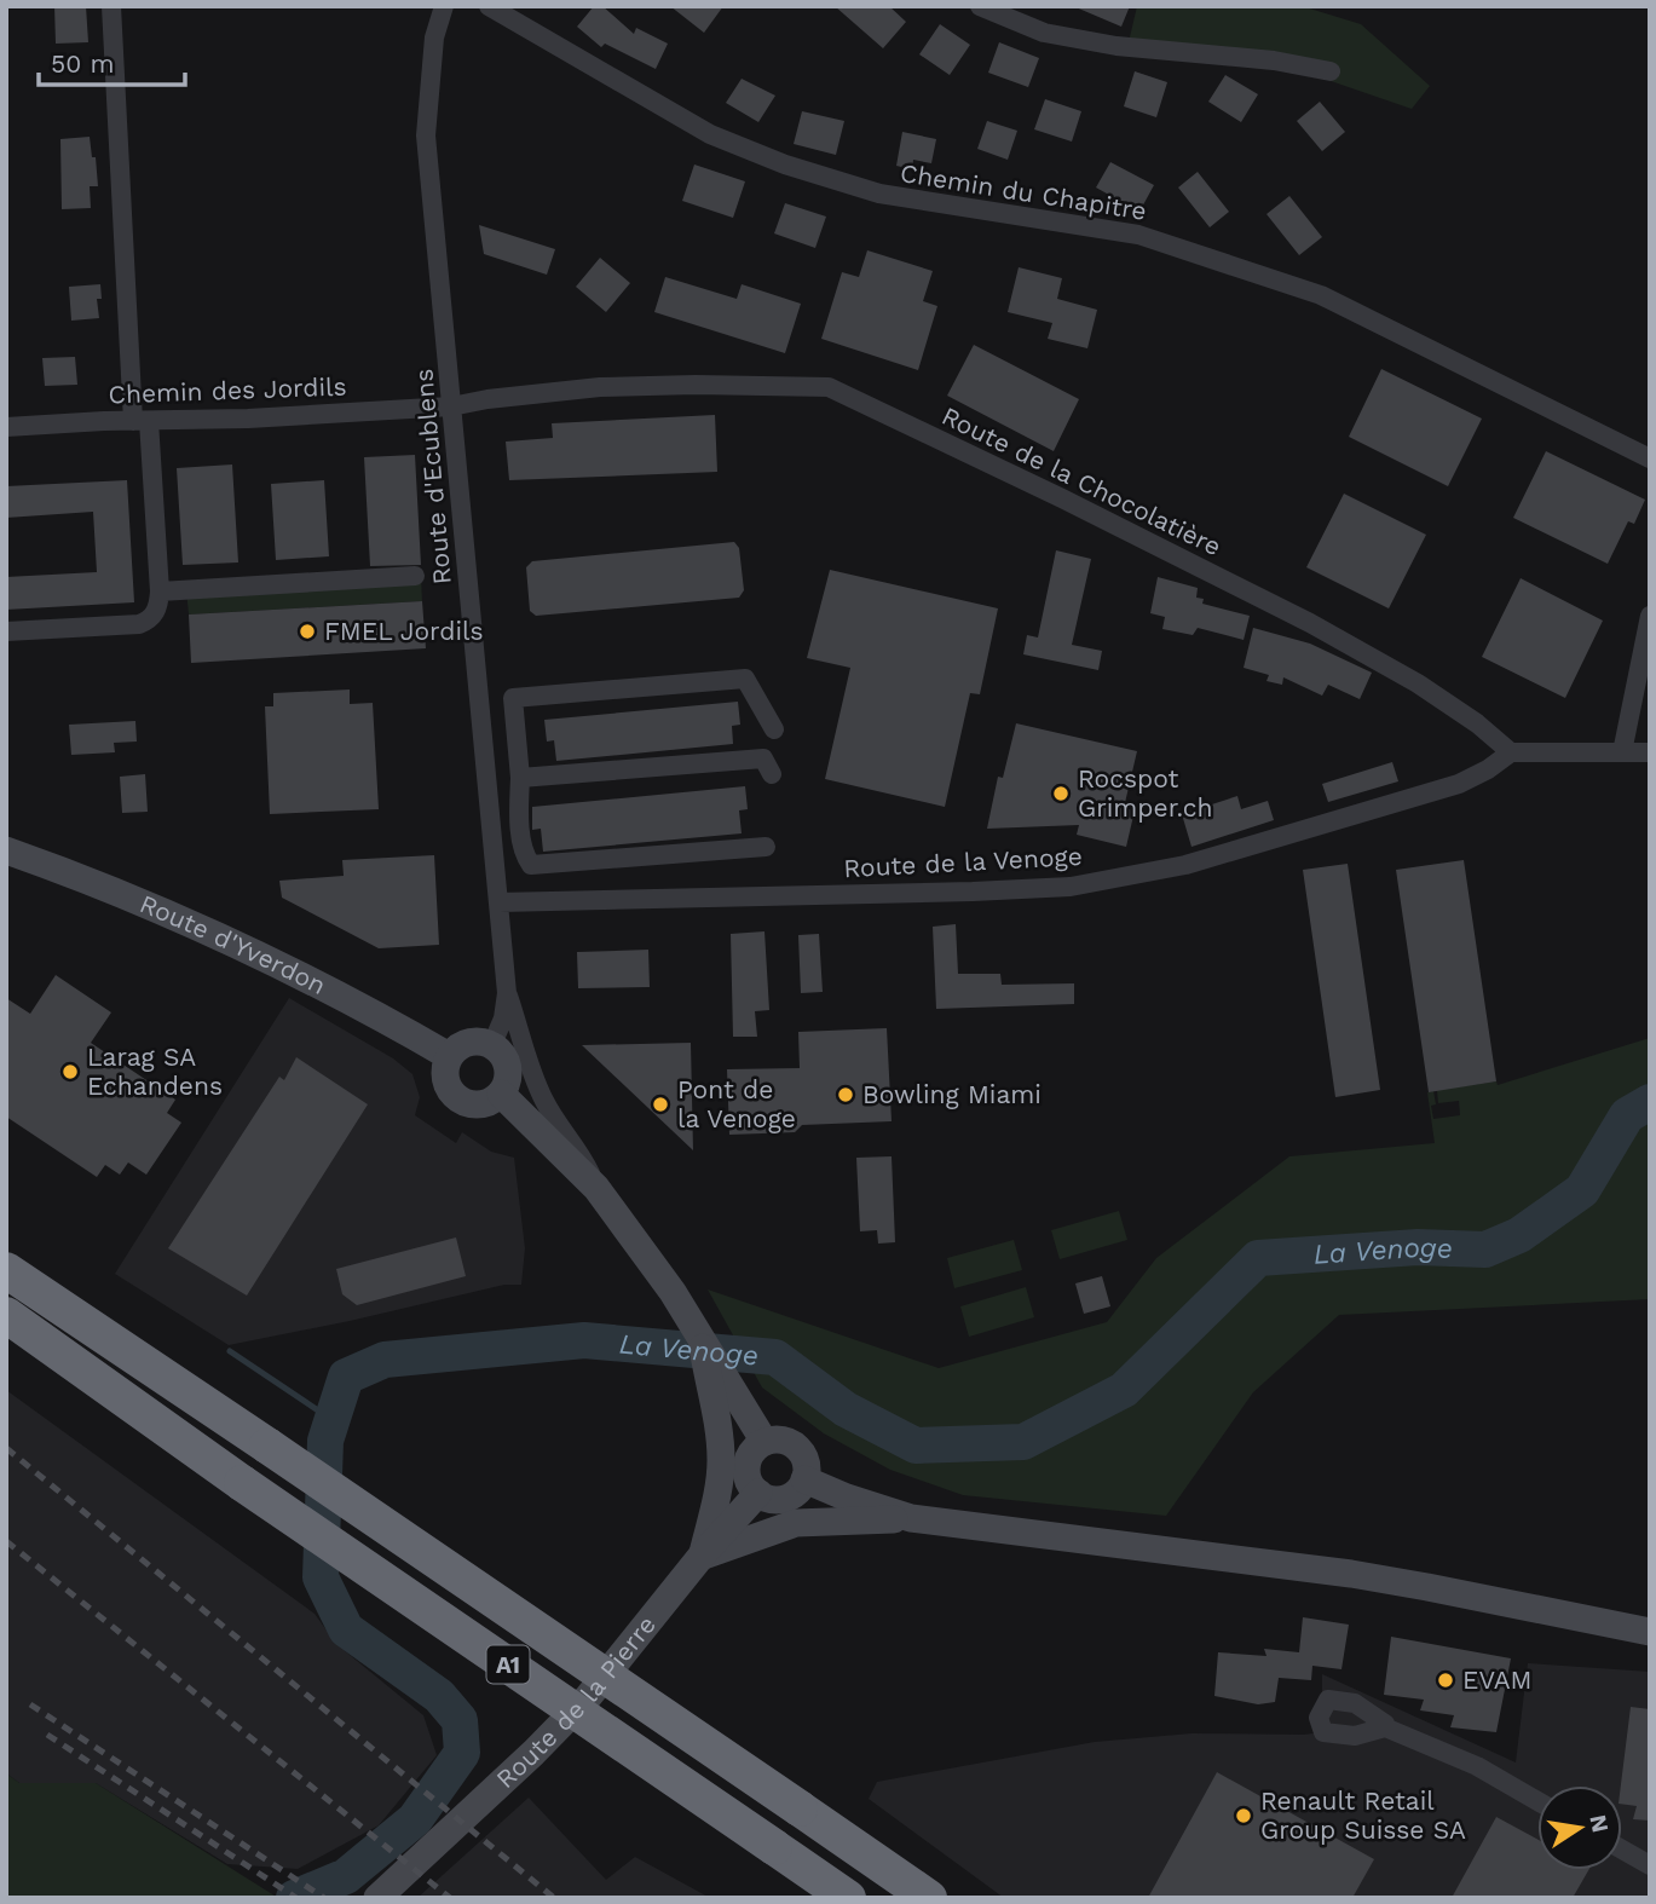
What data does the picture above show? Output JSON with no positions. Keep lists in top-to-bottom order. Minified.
{"streets":{"highway":["A1"],"main road":["Route d'Yverdon","Route de la Pierre"],"street":["Chemin du Chapitre","Chemin des Jordils","Route d'Ecublens","Route de la Chocolatière","Route de la Venoge"]},"crossings":[["Chemin des Jordils","Route d'Ecublens"],["Chemin des Jordils","Route de la Chocolatière"],["Route d'Ecublens","Route de la Chocolatière"],["Route d'Ecublens","Route de la Venoge"],["Route d'Ecublens","Route d'Yverdon"],["Route de la Chocolatière","Route de la Venoge"]],"water":["La Venoge"],"places":["FMEL Jordils","Rocspot Grimper.ch","Larag SA Echandens","Bowling Miami","Pont de la Venoge","EVAM","Renault Retail Group Suisse SA"],"scale_bar":"50 m","north":"right"}
